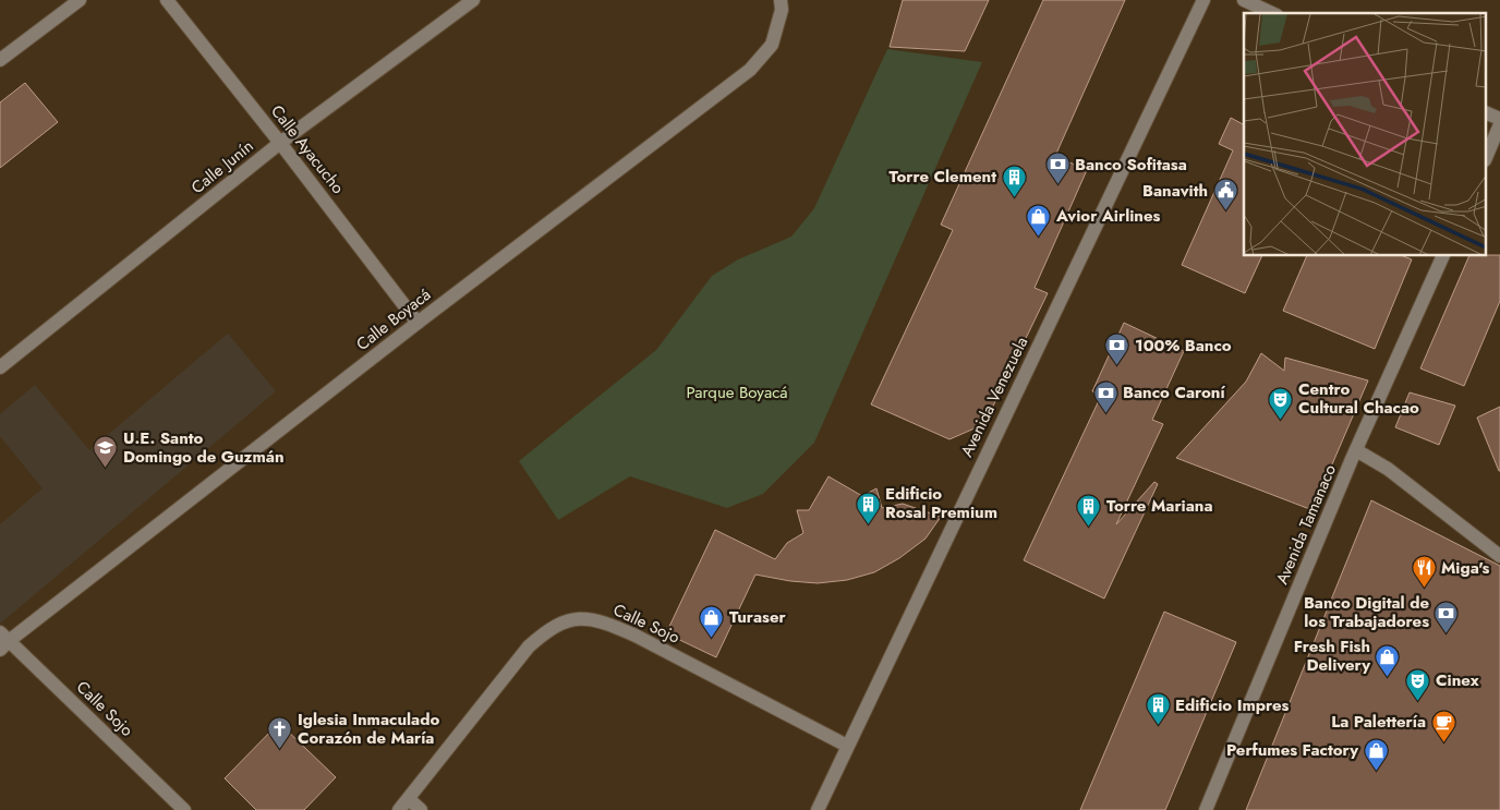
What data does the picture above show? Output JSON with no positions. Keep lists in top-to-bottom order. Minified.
{"streets":{"street":["Calle Ayacucho","Calle Junín","Calle Boyacá","Avenida Venezuela","Avenida Tamanaco","Calle Sojo"]},"crossings":[["Calle Ayacucho","Calle Junín"],["Calle Ayacucho","Calle Boyacá"],["Calle Boyacá","Calle Sojo"],["Avenida Venezuela","Calle Sojo"]],"parks":["Parque Boyacá"],"places":{"bank":["Banco Sofitasa","100% Banco","Banco Caroní","Banco Digital de los Trabajadores"],"building":["Torre Clement","Edificio Rosal Premium","Torre Mariana","Edificio Impres"],"public building":["Banavith"],"shop":["Avior Airlines","Turaser","Fresh Fish Delivery","Perfumes Factory"],"theatre":["Centro Cultural Chacao","Cinex"],"school or university":["U.E. Santo Domingo de Guzmán"],"restaurant":["Miga's"],"cafe":["La Palettería"],"church":["Iglesia Inmaculado Corazón de María"]}}
